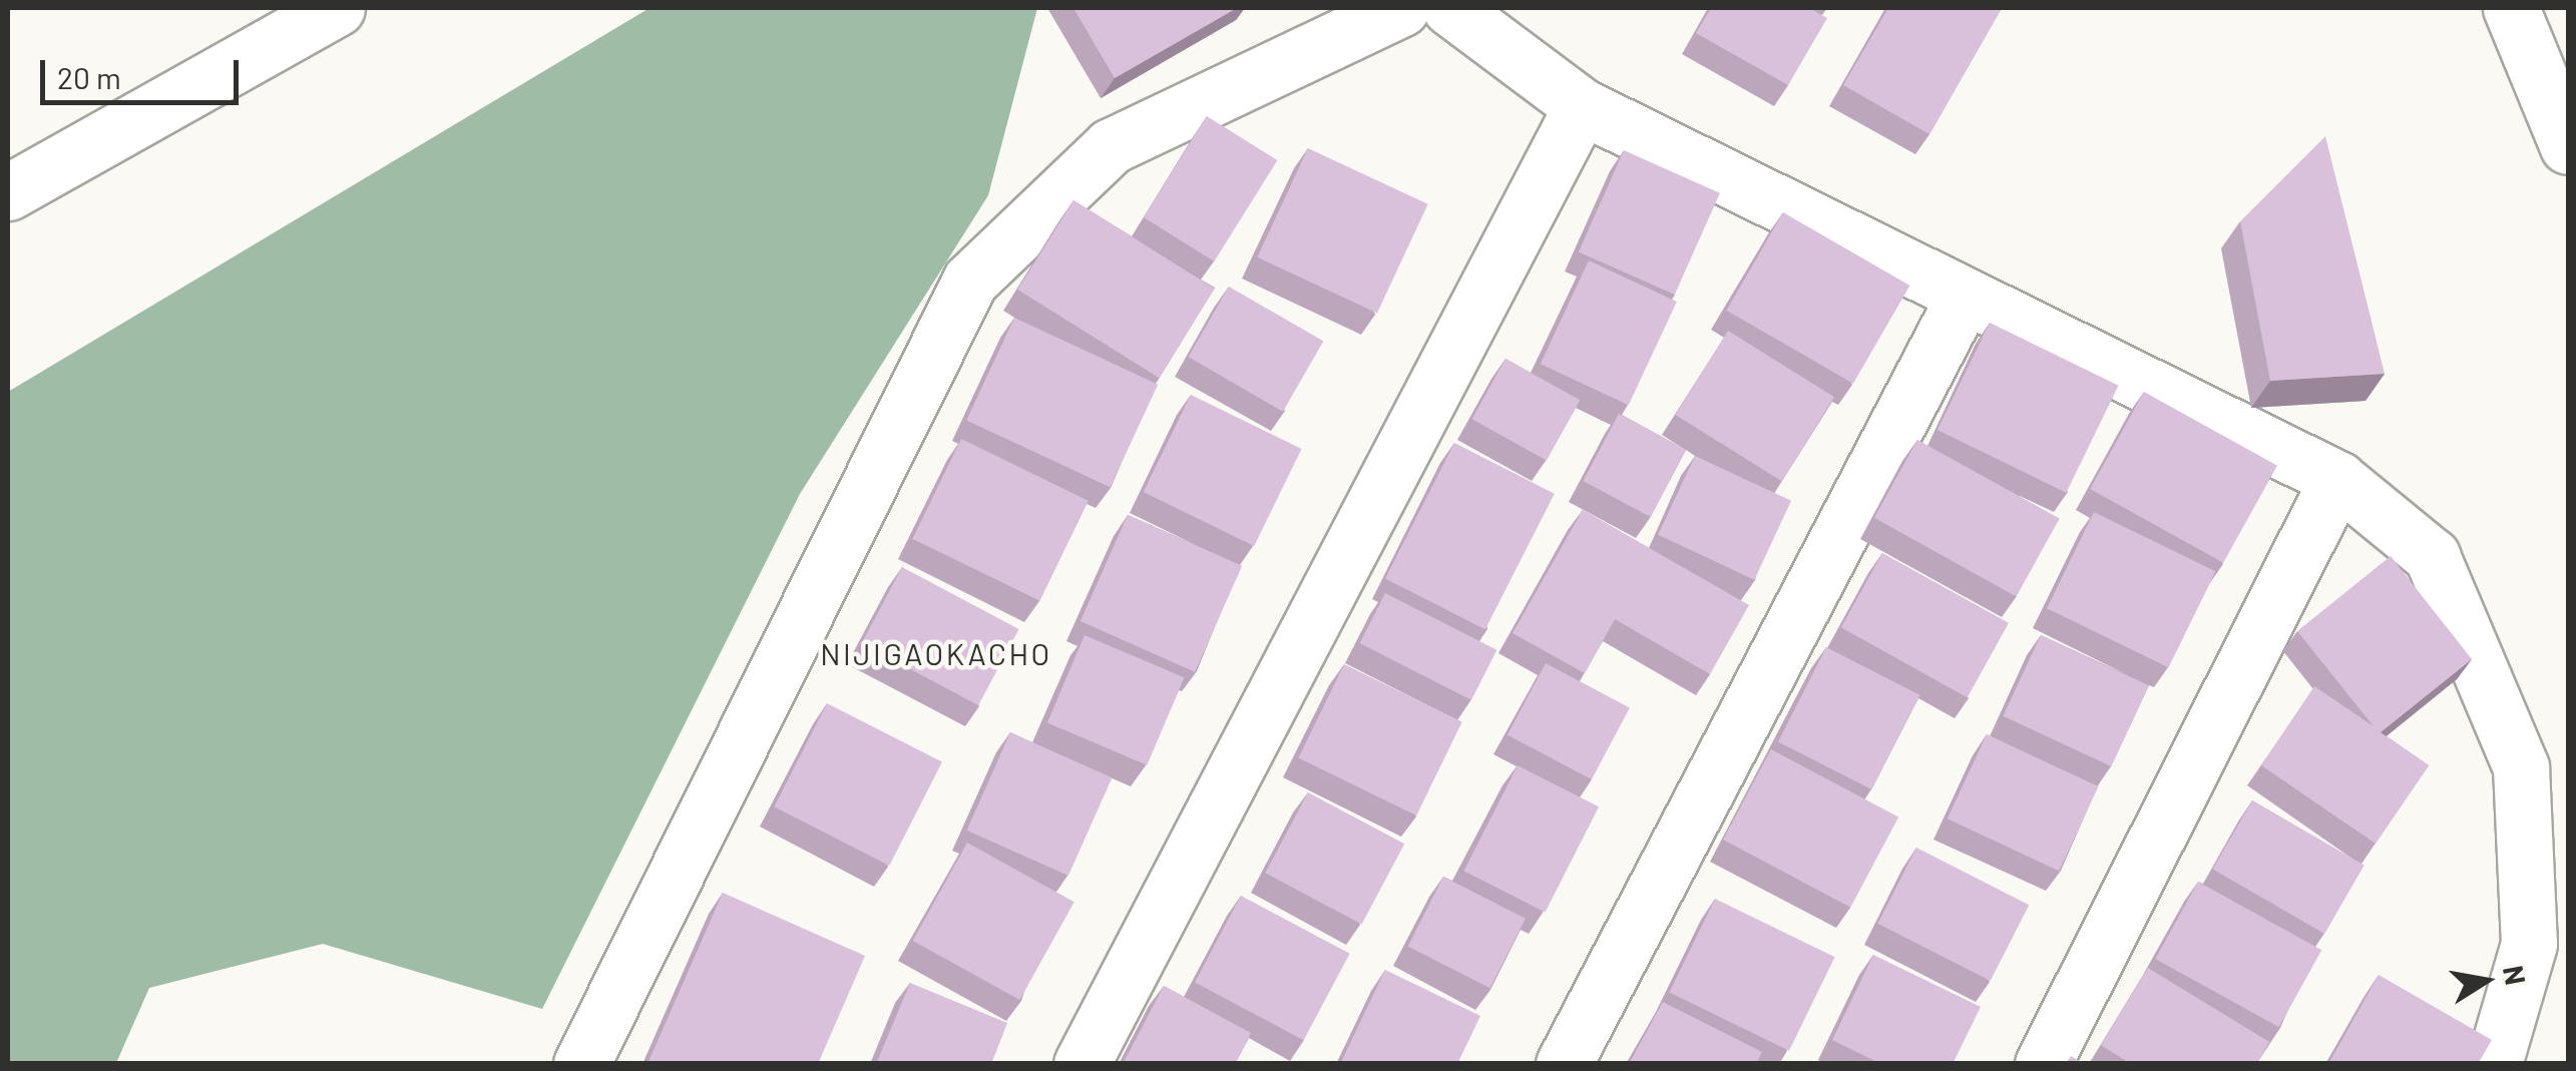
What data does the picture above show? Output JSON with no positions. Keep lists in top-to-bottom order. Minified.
{"districts":["NIJIGAOKACHO"],"scale_bar":"20 m","north":"right"}
